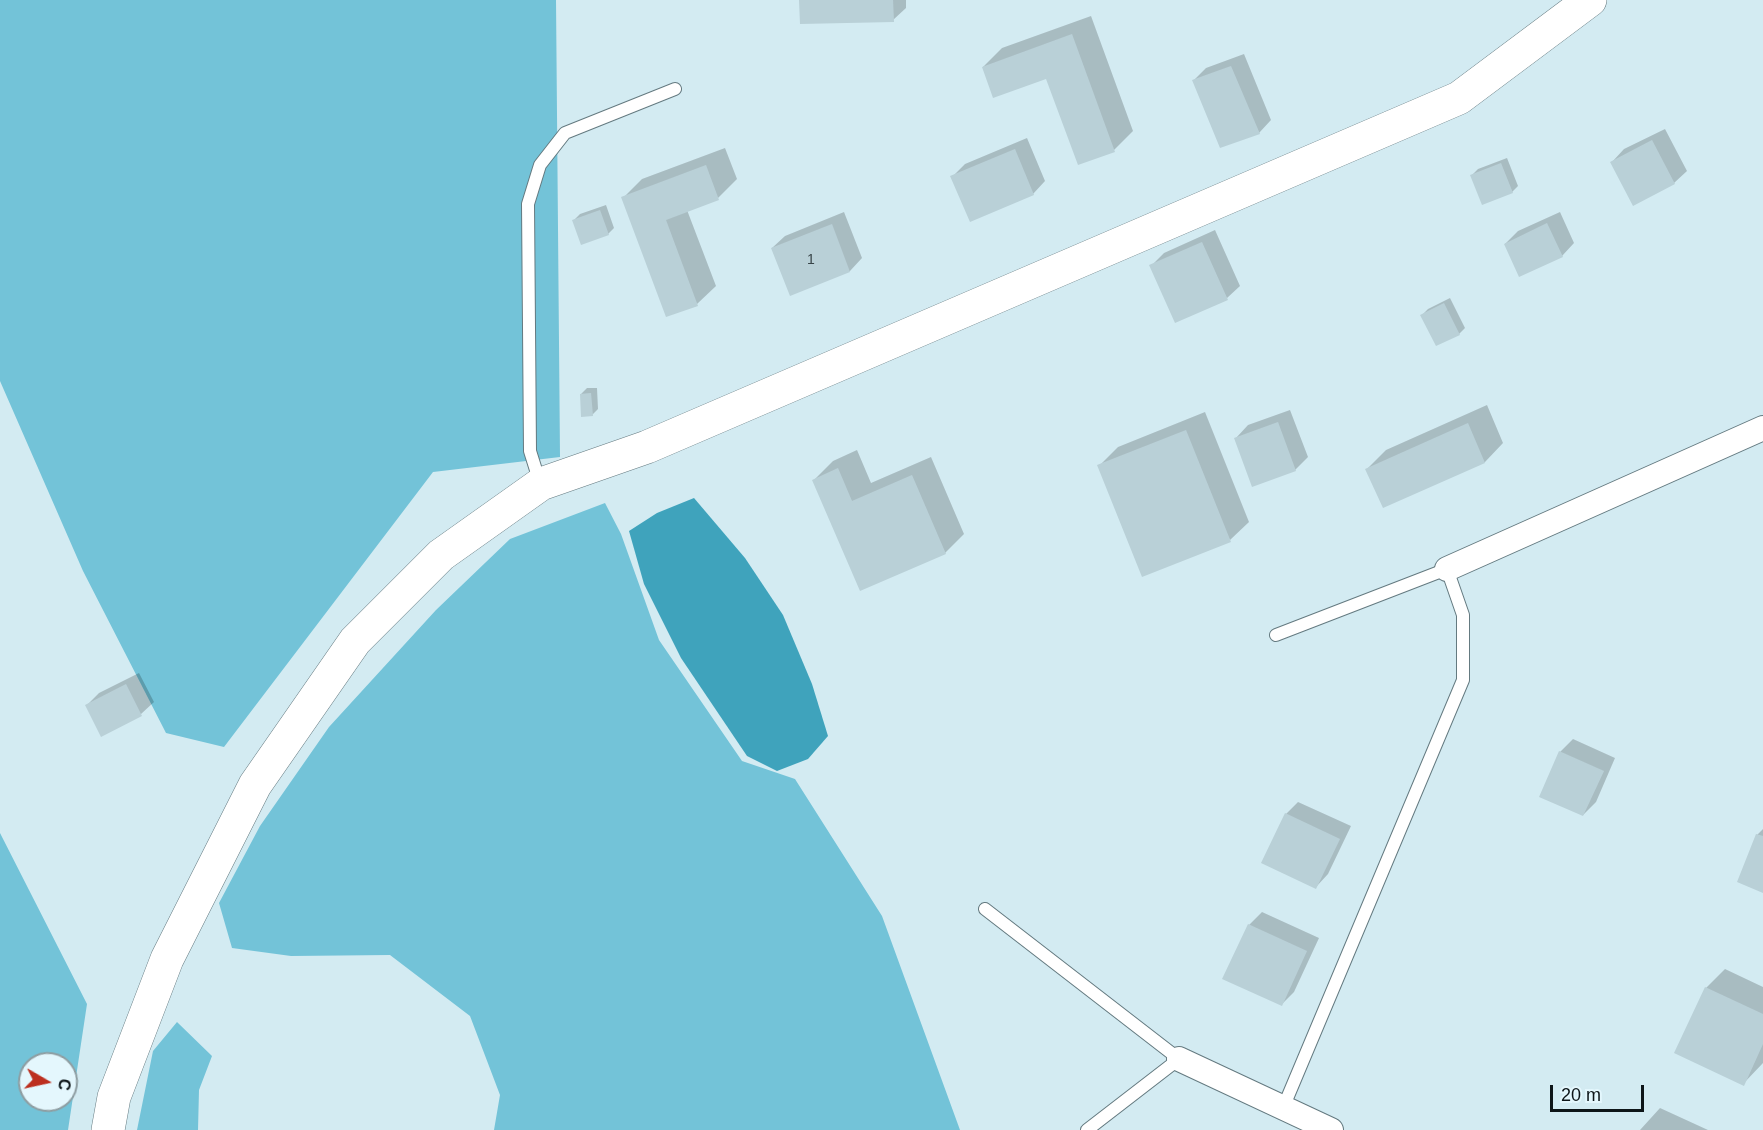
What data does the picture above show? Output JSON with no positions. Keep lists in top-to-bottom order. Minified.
{"house_numbers":["1"],"scale_bar":"20 m","north":"right"}
